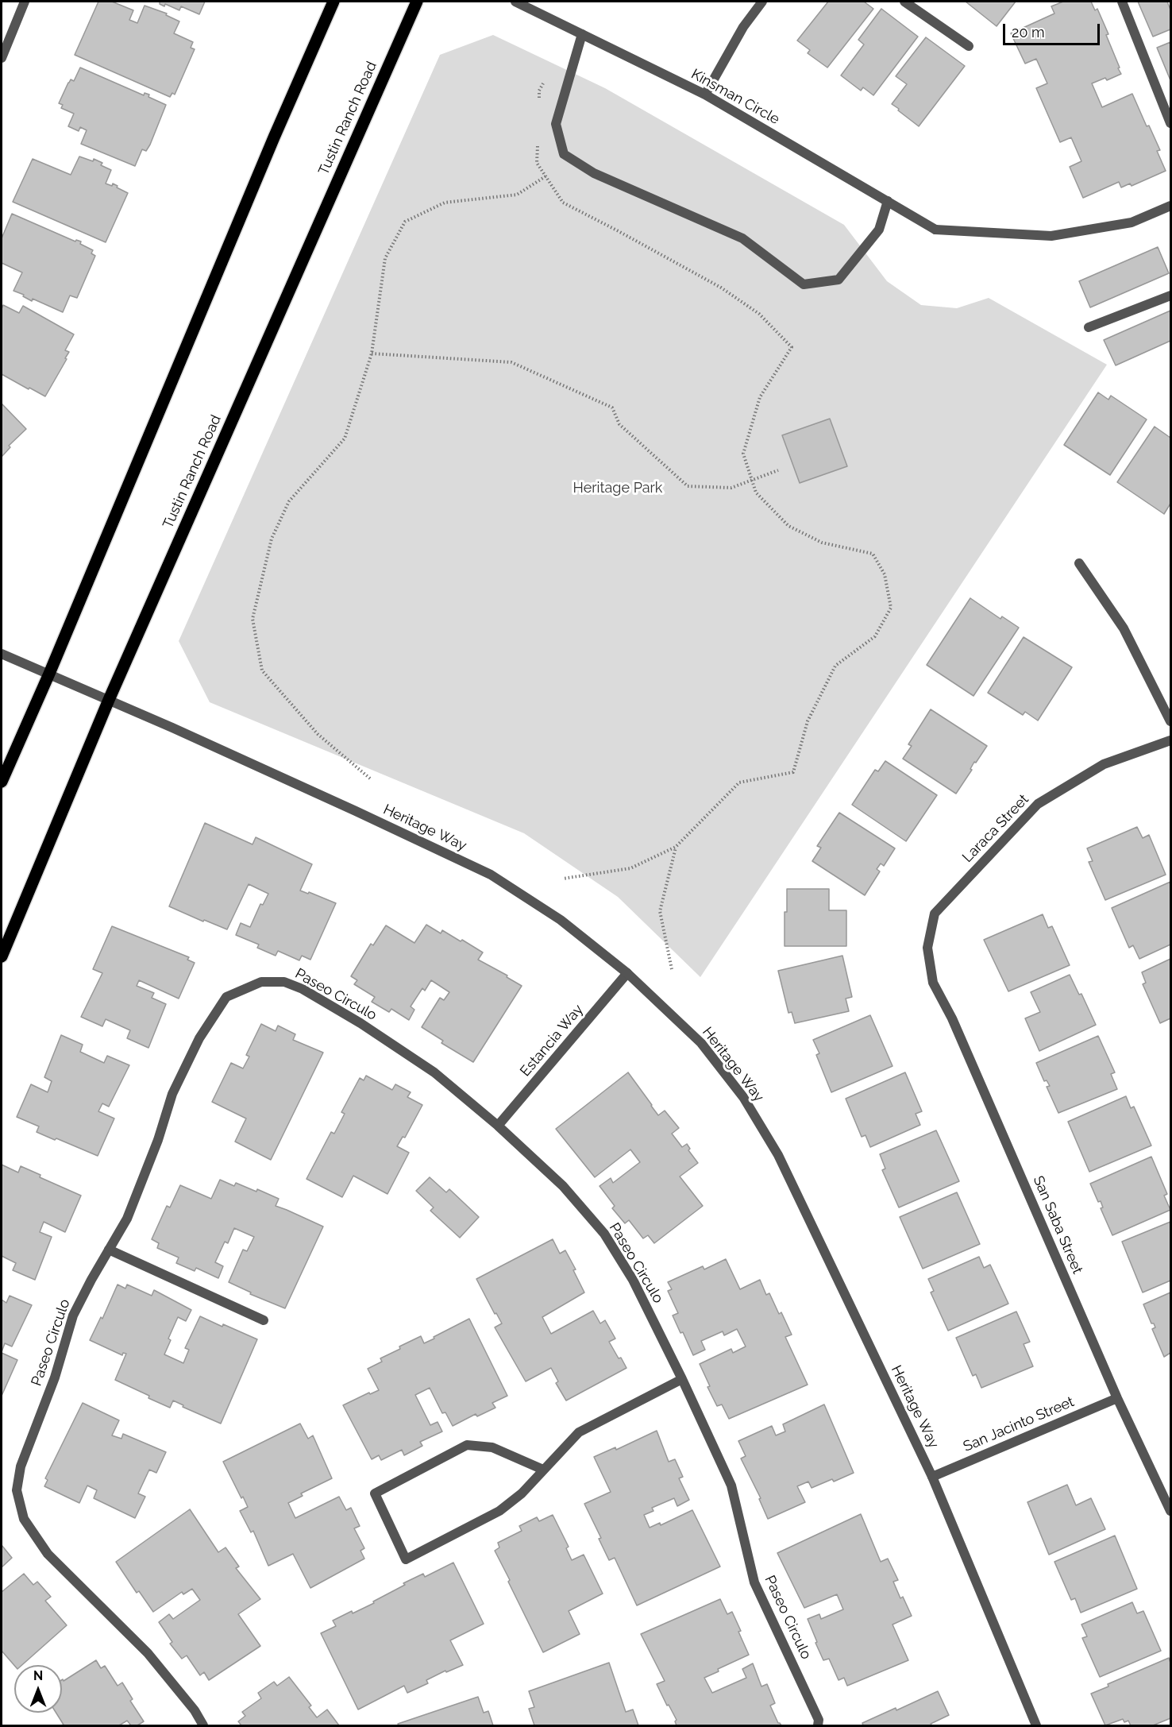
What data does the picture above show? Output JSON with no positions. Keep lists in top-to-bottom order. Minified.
{"streets":{"main road":["Tustin Ranch Road"],"street":["Kinsman Circle","Heritage Way","Laraca Street","Paseo Circulo","Estancia Way","San Saba Street","San Jacinto Street"]},"crossings":[["Tustin Ranch Road","Heritage Way"],["Heritage Way","Estancia Way"],["Heritage Way","San Jacinto Street"],["Laraca Street","San Saba Street"],["Paseo Circulo","Estancia Way"],["San Saba Street","San Jacinto Street"]],"parks":["Heritage Park"],"scale_bar":"20 m","north":"top"}
